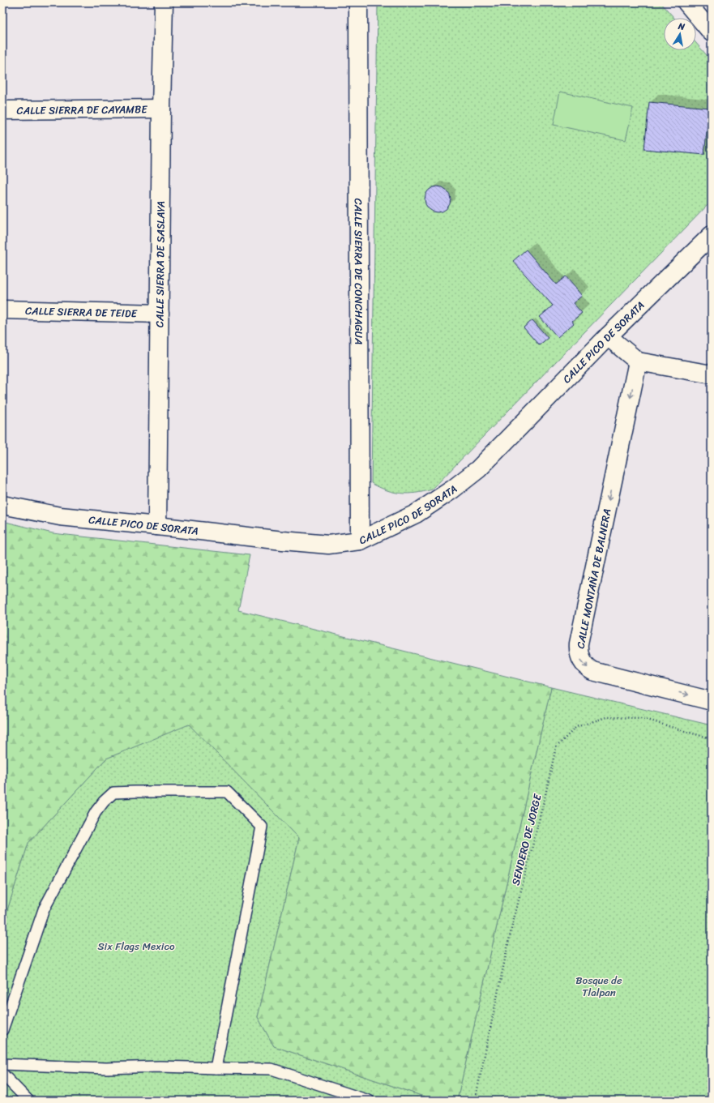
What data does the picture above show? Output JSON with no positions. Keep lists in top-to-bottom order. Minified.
{"streets":{"street":["CALLE SIERRA DE CAYAMBE","CALLE SIERRA DE SASLAYA","CALLE SIERRA DE CONCHAGUA","CALLE SIERRA DE TEIDE","CALLE PICO DE SORATA","CALLE MONTAÑA DE BALNERA"],"path":["SENDERO DE JORGE"]},"crossings":[["CALLE SIERRA DE CAYAMBE","CALLE SIERRA DE SASLAYA"],["CALLE SIERRA DE SASLAYA","CALLE SIERRA DE TEIDE"],["CALLE SIERRA DE SASLAYA","CALLE PICO DE SORATA"],["CALLE SIERRA DE CONCHAGUA","CALLE PICO DE SORATA"]],"parks":["Six Flags Mexico","Bosque de Tlalpan"],"north":"top"}
